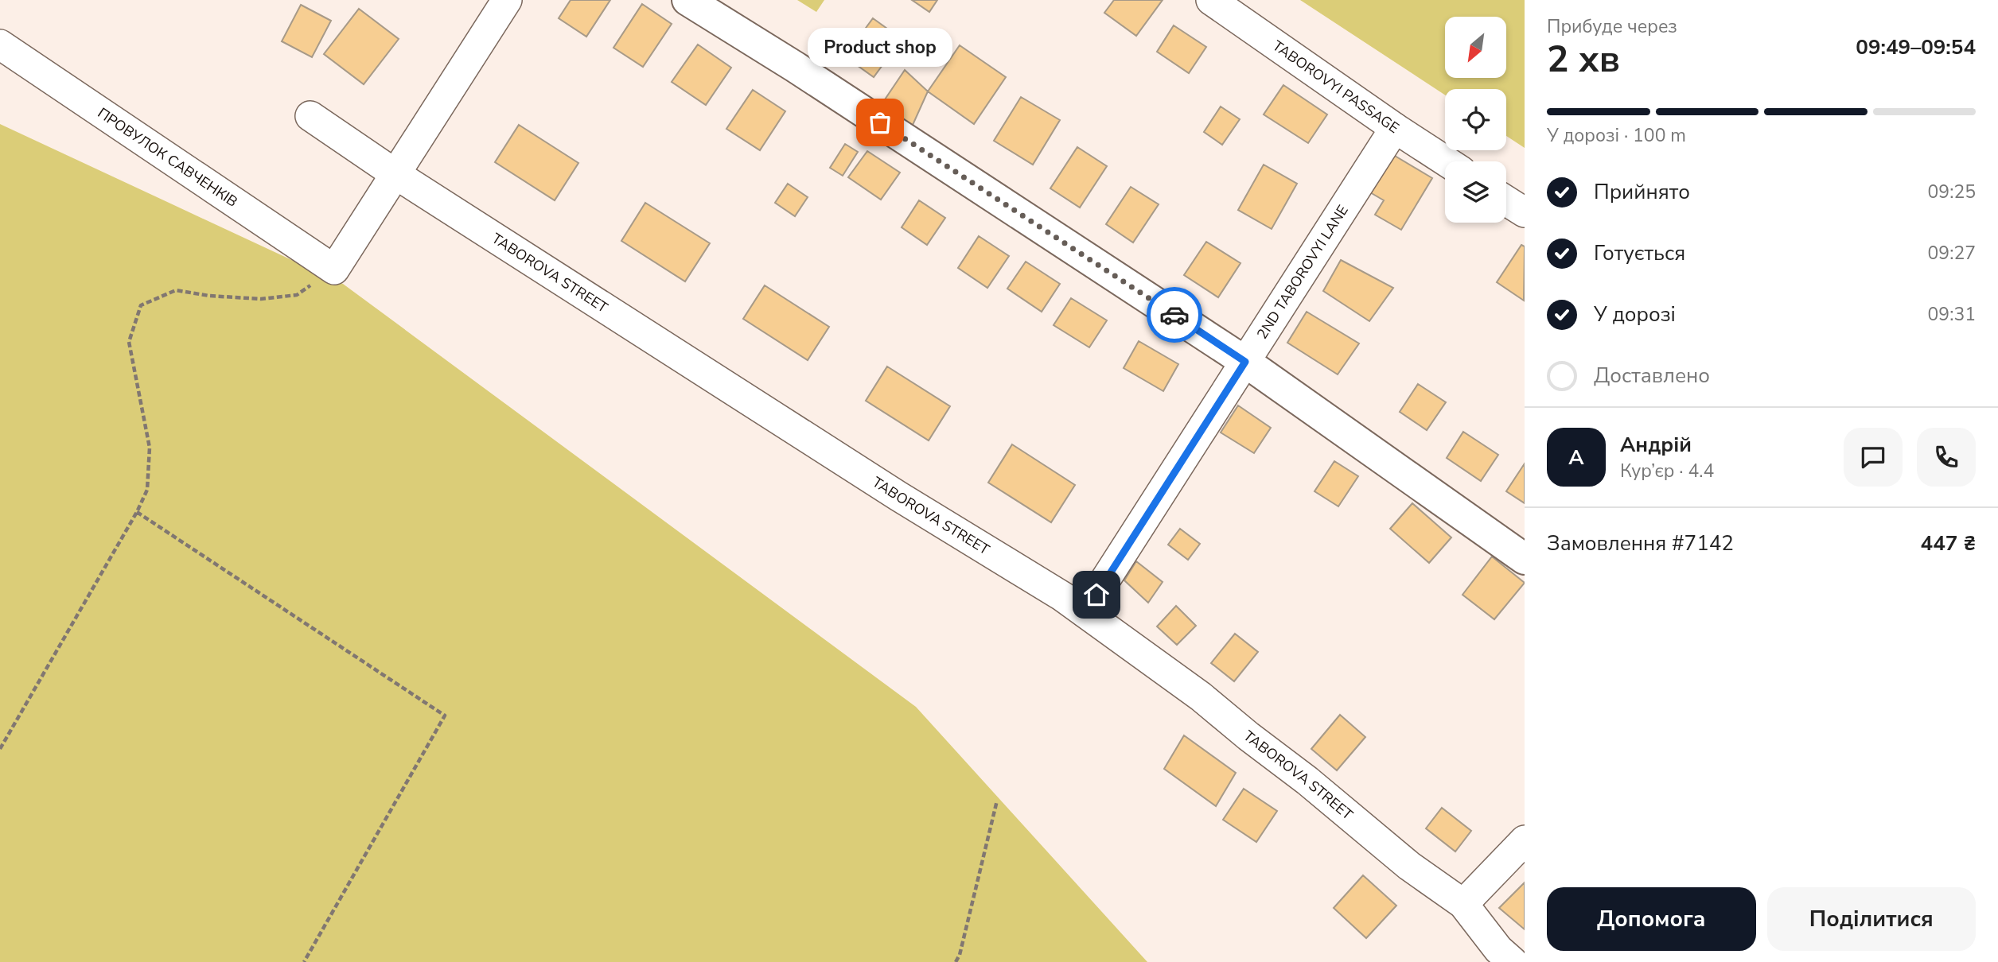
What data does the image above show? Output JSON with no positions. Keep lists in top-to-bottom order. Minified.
{"streets":{"street":["TABOROVYI PASSAGE","ПРОВУЛОК САВЧЕНКІВ","2ND TABOROVYI LANE","TABOROVA STREET"]},"crossings":[["TABOROVYI PASSAGE","2ND TABOROVYI LANE"],["2ND TABOROVYI LANE","TABOROVA STREET"]],"places":["Product shop"],"north":"bottom left","page":{"heading":["2 хв","Прибуде через","09:49–09:54"],"panel":["Андрій","Кур’єр · 4.4","Замовлення #7142","447 ₴"],"bubble":"Product shop","bar":"У дорозі · 100 m","list":[["Прийнято","09:25"],["Готується","09:27"],["У дорозі","09:31"],"Доставлено"],"round":"А","buttons":["Допомога","Поділитися"]}}
